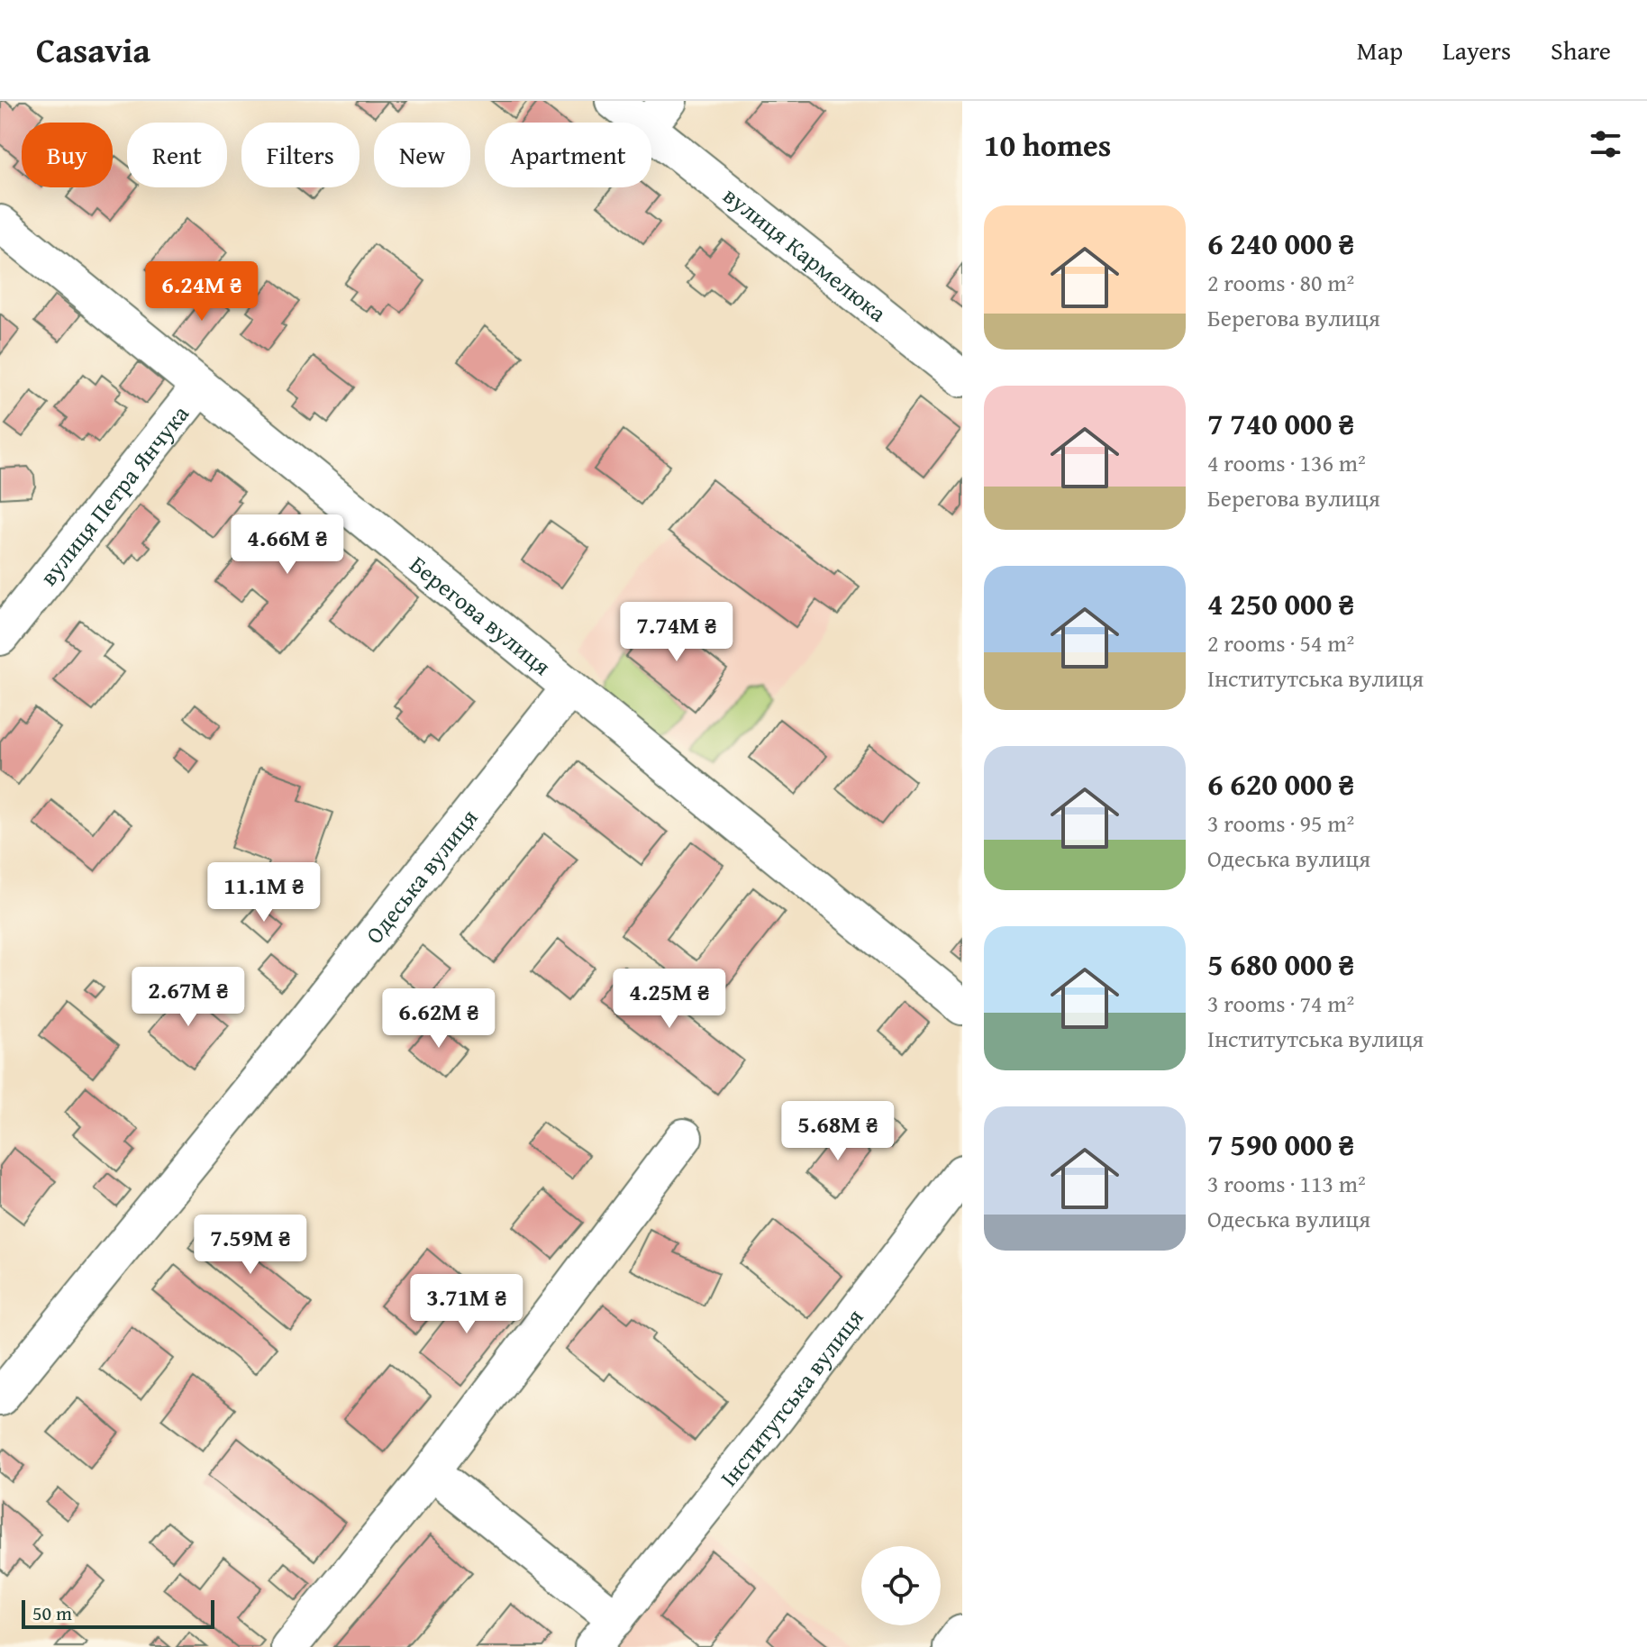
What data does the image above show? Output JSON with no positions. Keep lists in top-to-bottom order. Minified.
{"streets":{"street":["вулиця Кармелюка","вулиця Петра Янчука","Берегова вулиця","Одеська вулиця","Інститутська вулиця"]},"crossings":[["вулиця Петра Янчука","Берегова вулиця"],["Берегова вулиця","Одеська вулиця"]],"scale_bar":"50 m","page":{"header":"Casavia","nav":["Map","Layers","Share"],"heading":"10 homes","chip":["Buy","Rent","Filters","New","Apartment"],"list":[{"name":"6 240 000 ₴","note":"2 rooms · 80 m² · Берегова вулиця"},{"name":"7 740 000 ₴","note":"4 rooms · 136 m² · Берегова вулиця"},{"name":"4 250 000 ₴","note":"2 rooms · 54 m² · Інститутська вулиця"},{"name":"6 620 000 ₴","note":"3 rooms · 95 m² · Одеська вулиця"},{"name":"5 680 000 ₴","note":"3 rooms · 74 m² · Інститутська вулиця"},{"name":"7 590 000 ₴","note":"3 rooms · 113 m² · Одеська вулиця"}],"price":["6.24M ₴","4.66M ₴","7.74M ₴","11.1M ₴","2.67M ₴","4.25M ₴","6.62M ₴","5.68M ₴","7.59M ₴","3.71M ₴"],"scale":"50 m"}}
